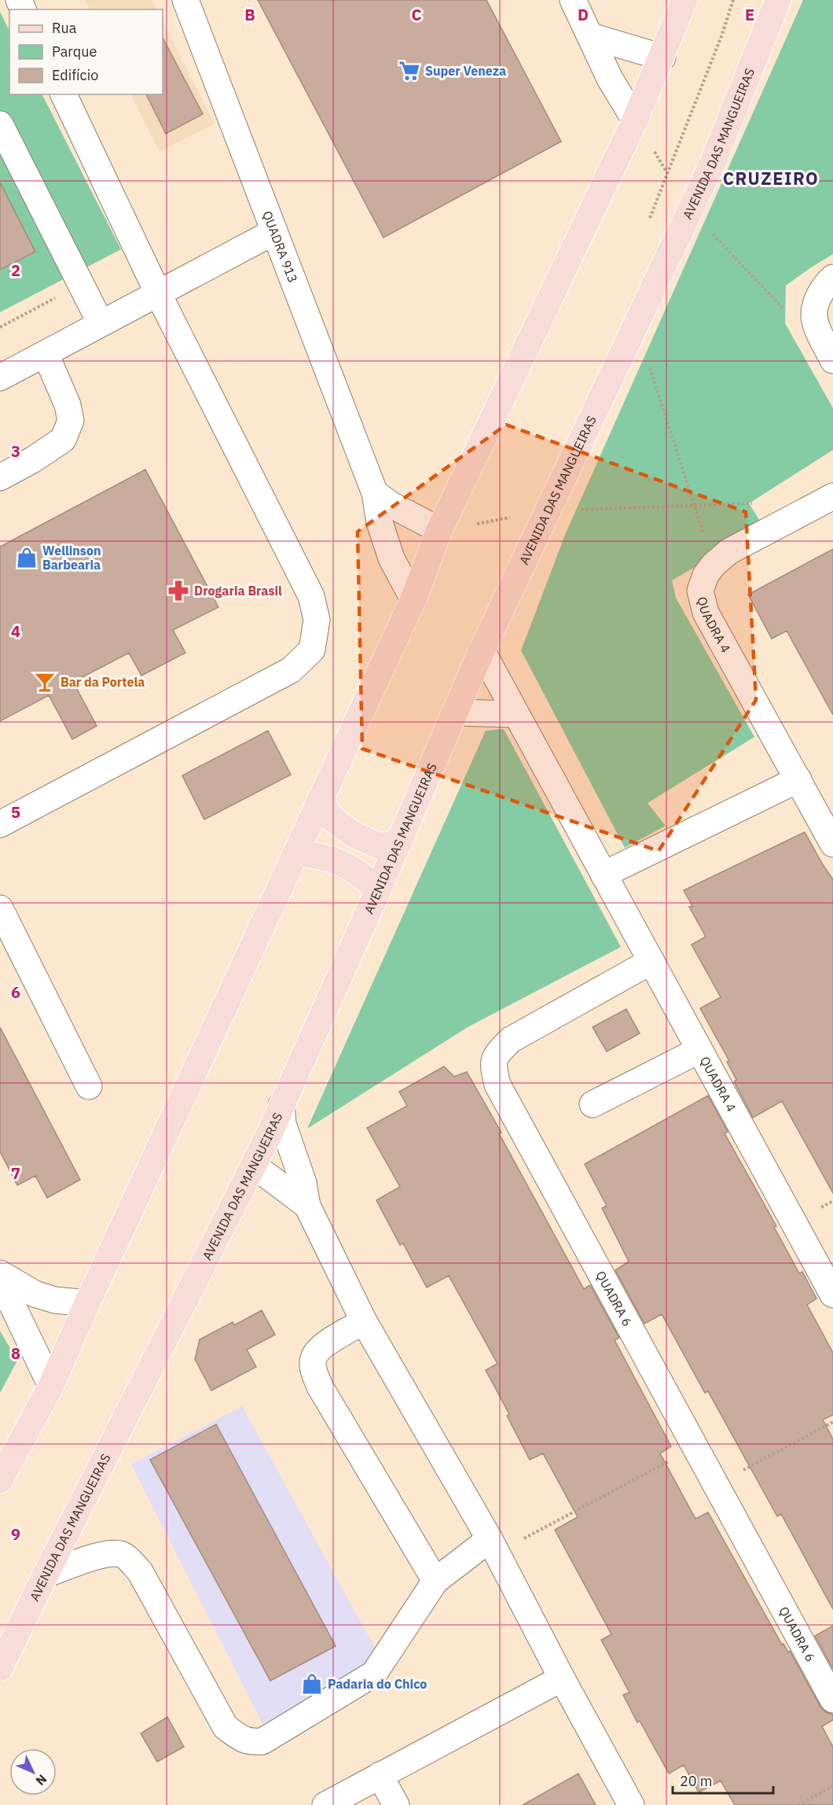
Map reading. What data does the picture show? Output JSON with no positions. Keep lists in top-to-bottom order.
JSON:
{
  "streets": {
    "main road": ["AVENIDA DAS MANGUEIRAS"],
    "street": ["QUADRA 913", "QUADRA 4", "QUADRA 6"]
  },
  "crossings": [
    ["AVENIDA DAS MANGUEIRAS", "QUADRA 4"],
    ["QUADRA 4", "QUADRA 6"]
  ],
  "districts": ["CRUZEIRO"],
  "places": {
    "supermarket": ["Super Veneza"],
    "shop": ["Wellinson Barbearia", "Padaria do Chico"],
    "pharmacy": ["Drogaria Brasil"],
    "bar": ["Bar da Portela"]
  },
  "legend": ["Rua", "Parque", "Edifício"],
  "scale_bar": "20 m",
  "north": "bottom right",
  "grid": {
    "columns": [
      "B",
      "C",
      "D",
      "E"
    ],
    "rows": [
      "2",
      "3",
      "4",
      "5",
      "6",
      "7",
      "8",
      "9"
    ]
  }
}
